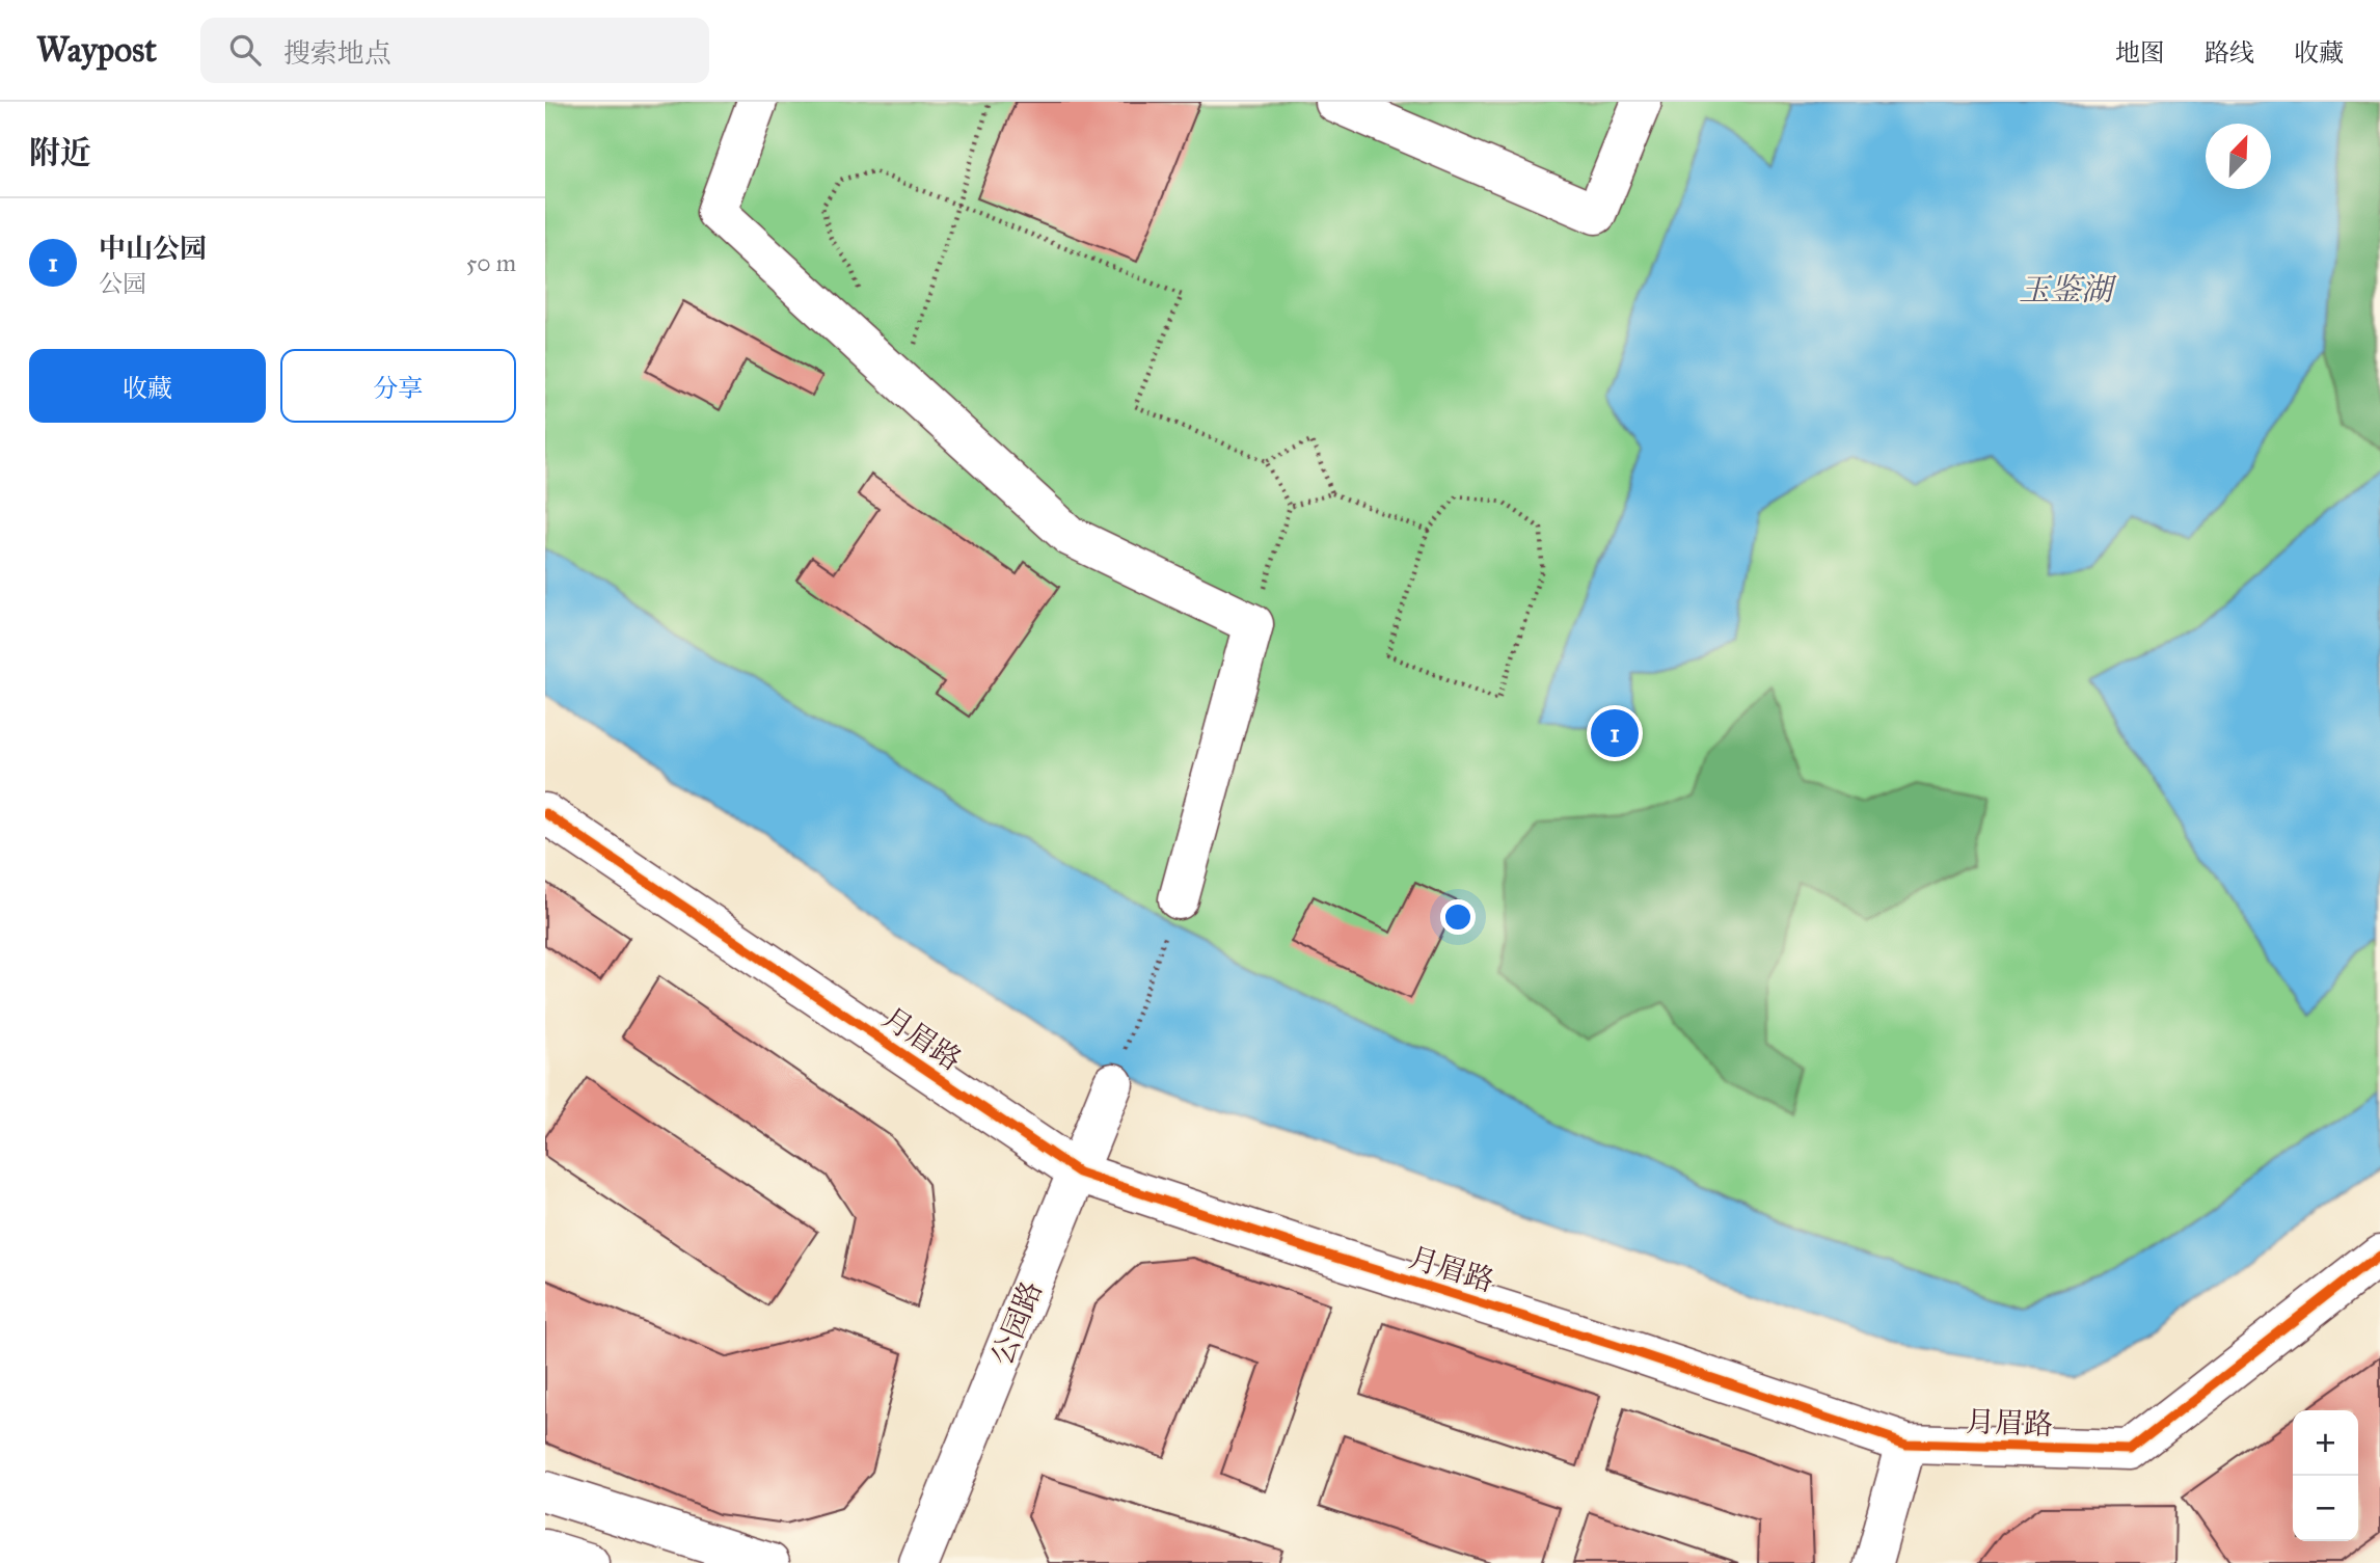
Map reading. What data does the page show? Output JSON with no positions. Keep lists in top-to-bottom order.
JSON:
{
  "streets": {
    "street": ["月眉路", "公园路"]
  },
  "crossings": [
    ["月眉路", "公园路"]
  ],
  "water": ["玉鉴湖"],
  "north": "top right",
  "page": {
    "header": "Waypost",
    "search": "搜索地点",
    "nav": ["地图", "路线", "收藏"],
    "heading": "附近",
    "list": [
      {
        "mark": "1",
        "name": "中山公园",
        "note": "公园",
        "value": "50 m"
      }
    ],
    "buttons": ["收藏", "分享"],
    "pins": "1",
    "map_buttons": ["+", "−"]
  }
}
